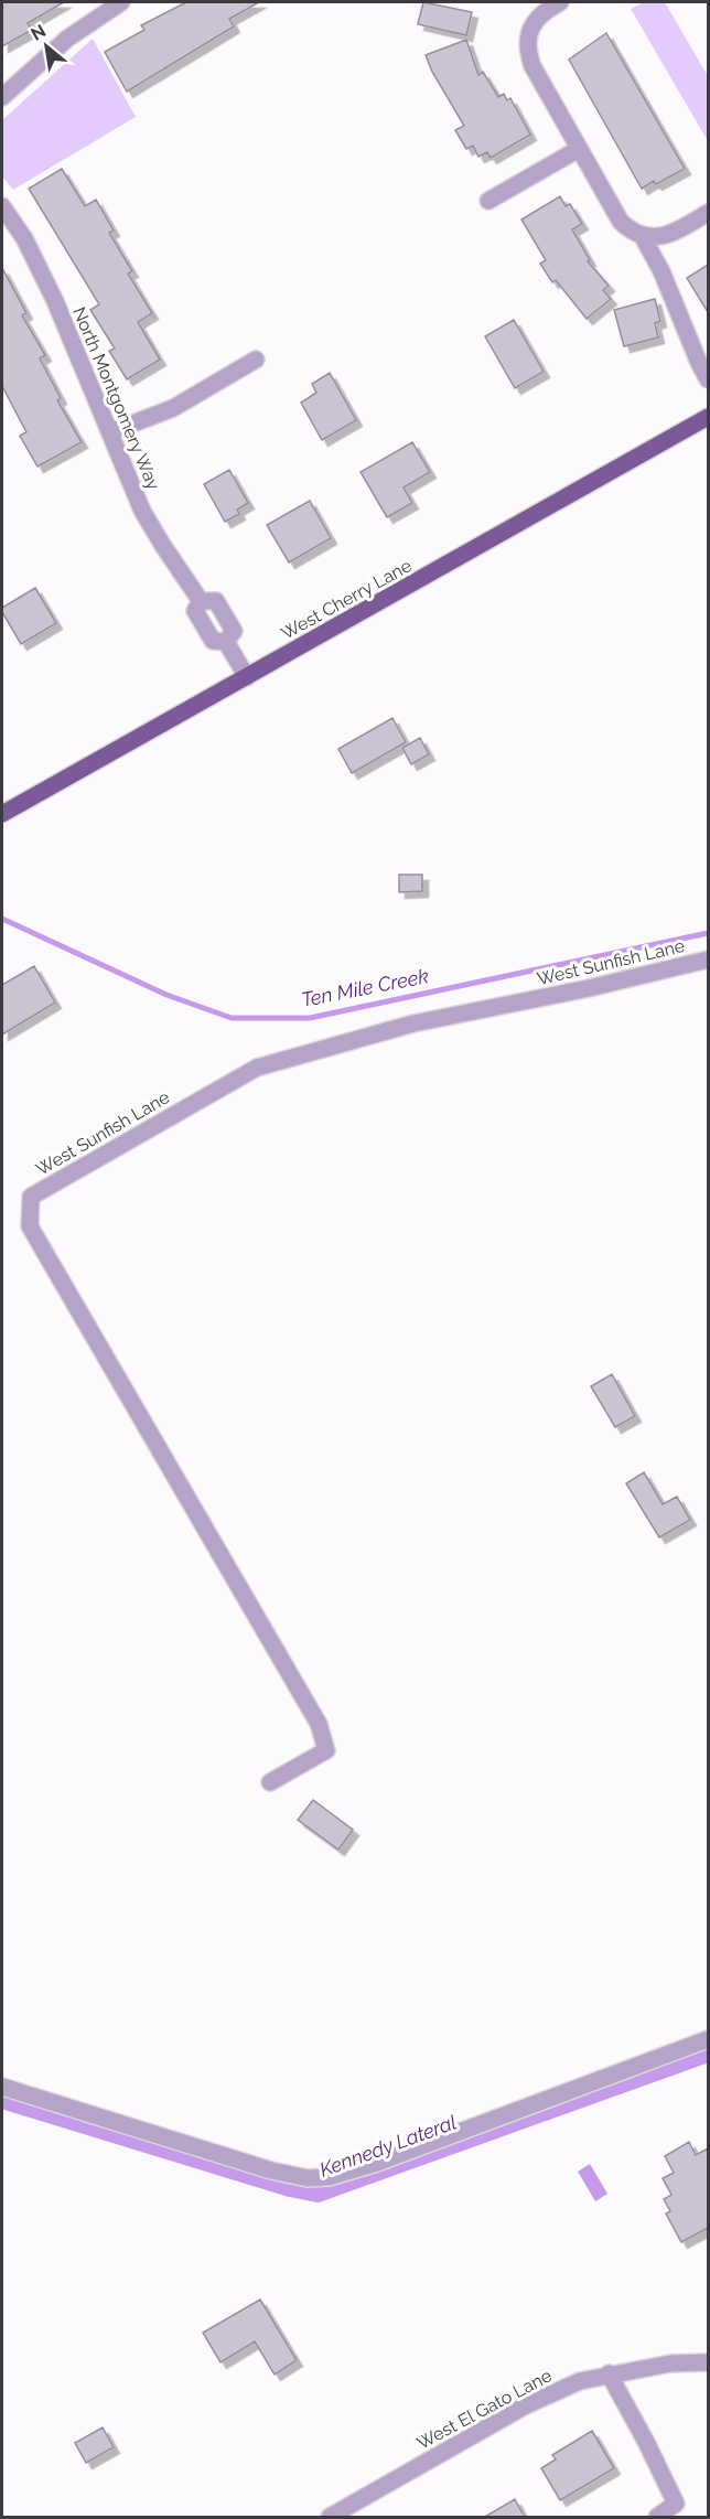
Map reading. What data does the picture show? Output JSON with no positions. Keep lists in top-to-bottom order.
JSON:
{
  "streets": {
    "main road": ["West Cherry Lane"],
    "street": ["North Montgomery Way", "West Sunfish Lane", "West El Gato Lane"]
  },
  "crossings": [
    ["North Montgomery Way", "West Cherry Lane"]
  ],
  "water": ["Ten Mile Creek", "Kennedy Lateral"],
  "north": "top left"
}
